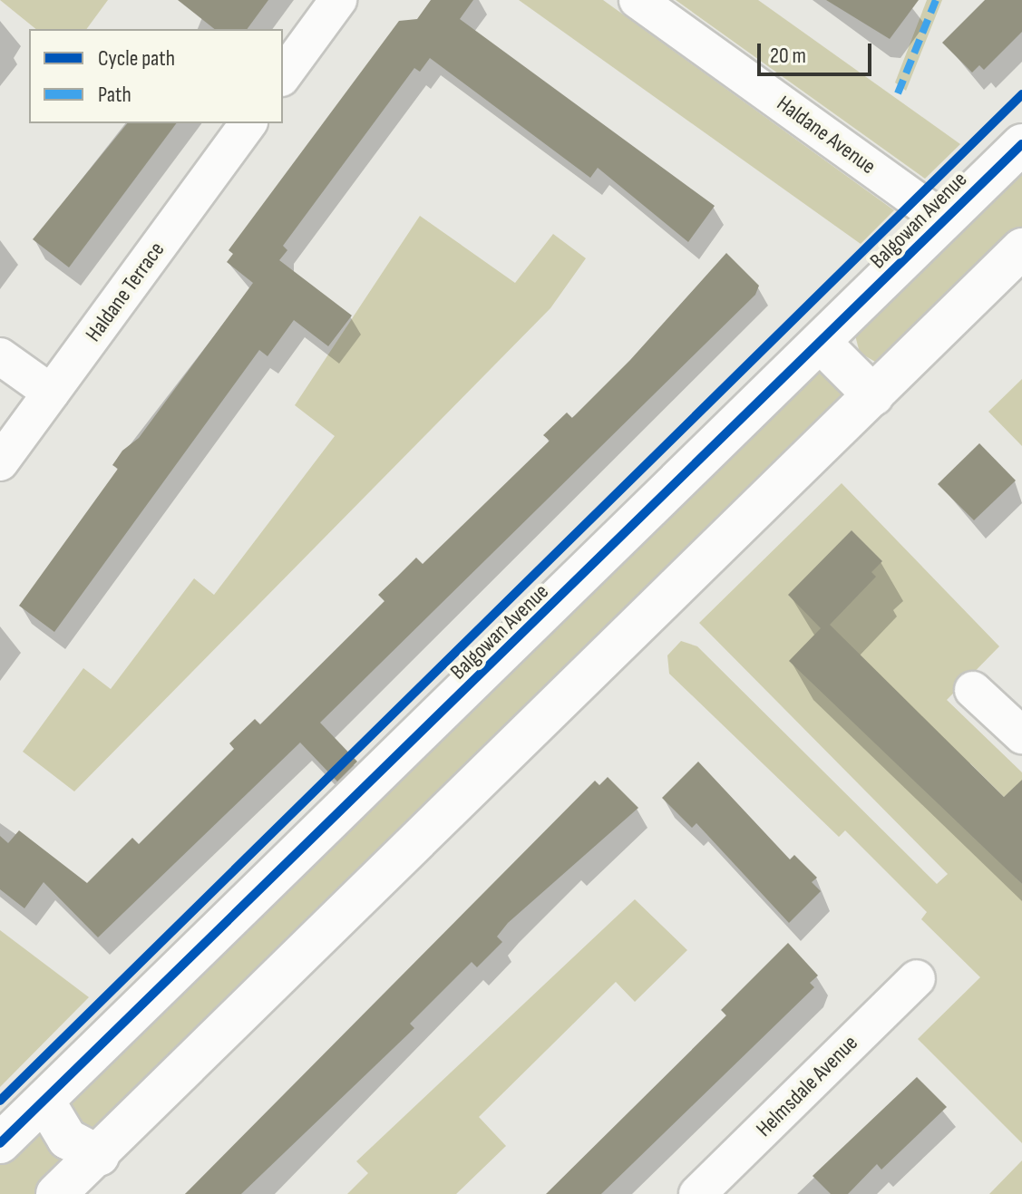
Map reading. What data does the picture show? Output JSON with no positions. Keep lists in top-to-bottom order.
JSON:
{
  "streets": {
    "street": [
      "Haldane Avenue",
      "Balgowan Avenue",
      "Haldane Terrace",
      "Helmsdale Avenue"
    ]
  },
  "crossings": [
    ["Haldane Avenue", "Balgowan Avenue"]
  ],
  "legend": ["Cycle path", "Path"],
  "scale_bar": "20 m"
}
